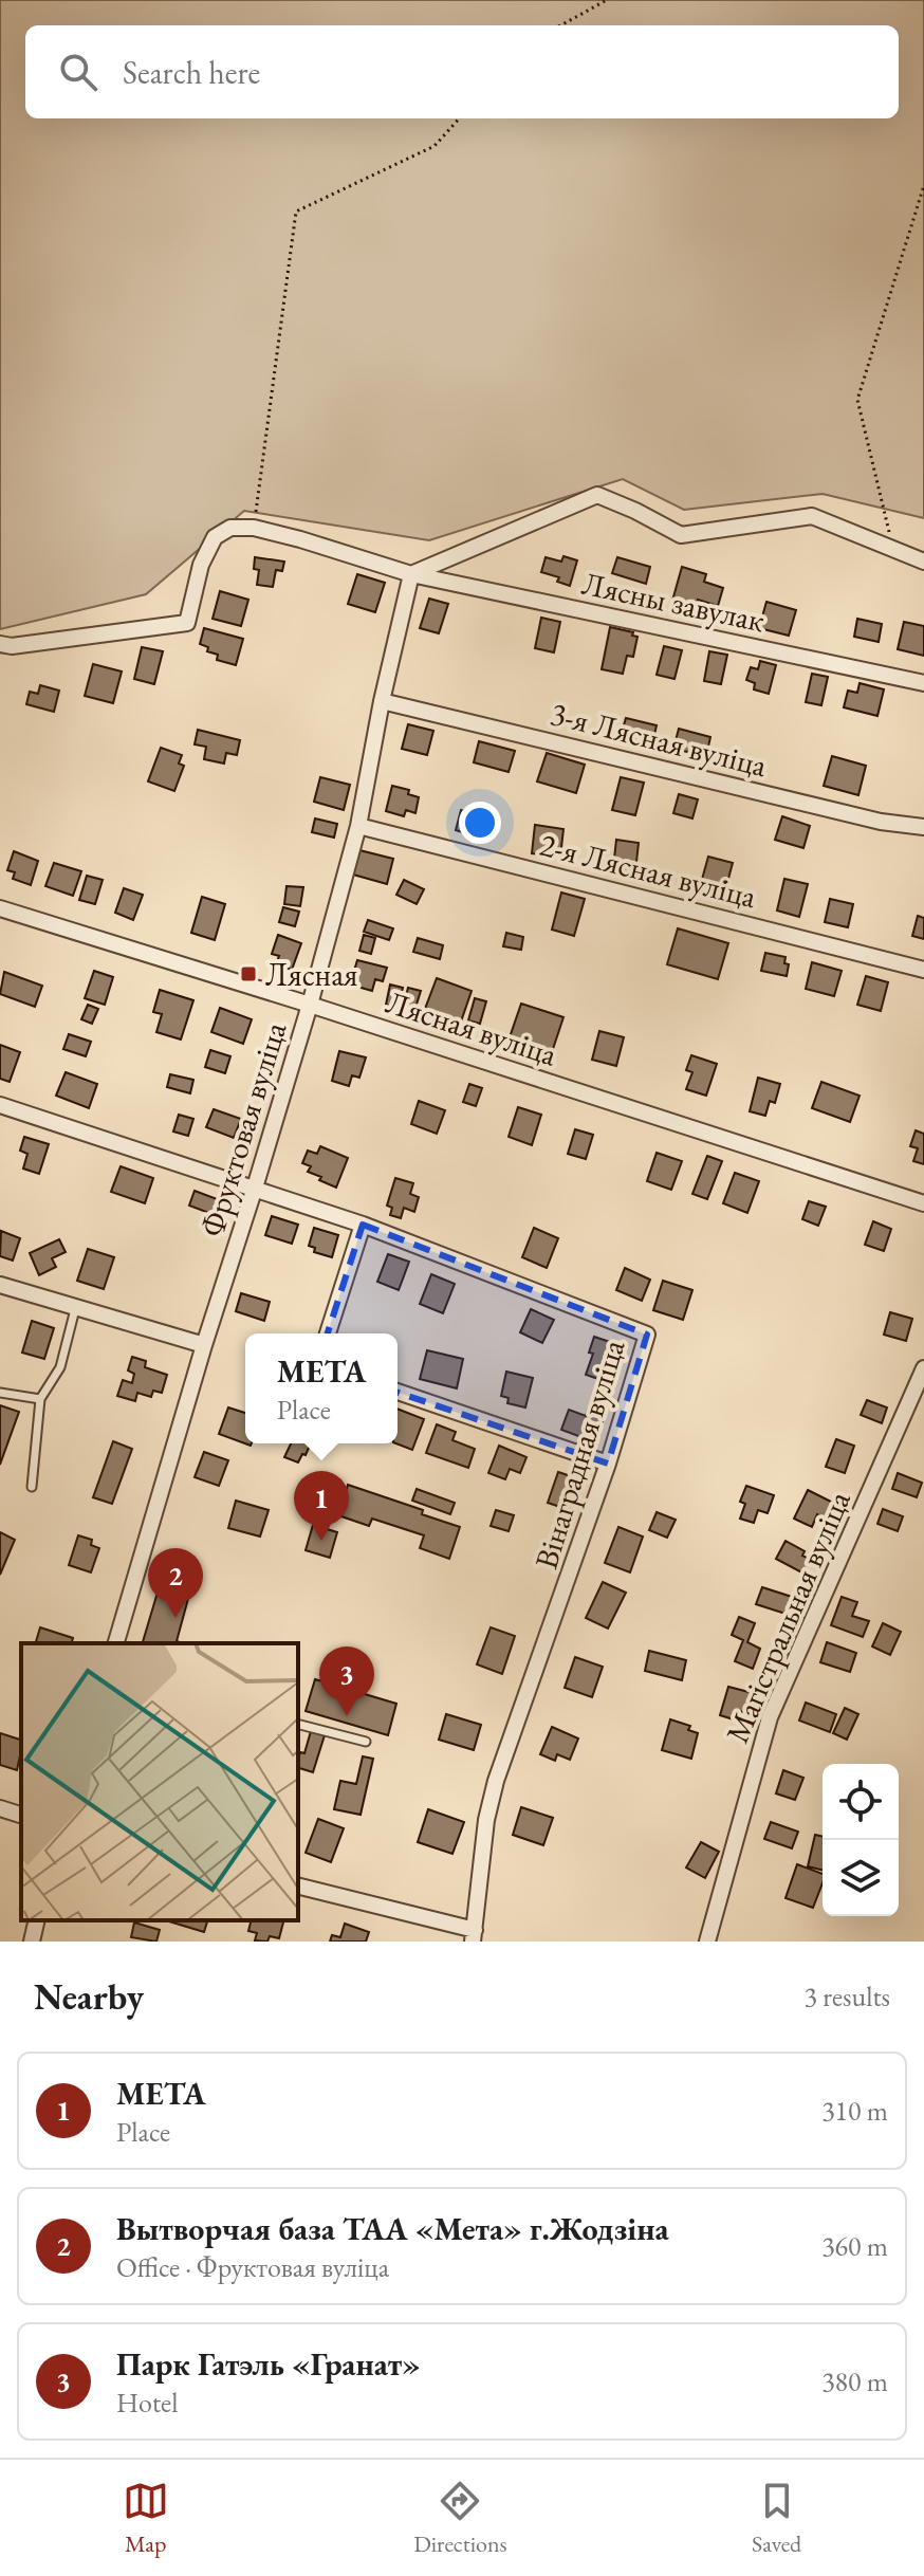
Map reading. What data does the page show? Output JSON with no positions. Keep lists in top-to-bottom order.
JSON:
{
  "streets": {
    "street": [
      "Лясны завулак",
      "3-я Лясная вуліца",
      "2-я Лясная вуліца",
      "Лясная вуліца",
      "Фруктовая вуліца",
      "Вінаградная вуліца",
      "Магістральная вуліца"
    ]
  },
  "crossings": [
    ["Лясны завулак", "Фруктовая вуліца"],
    ["3-я Лясная вуліца", "Фруктовая вуліца"],
    ["2-я Лясная вуліца", "Фруктовая вуліца"],
    ["Лясная вуліца", "Фруктовая вуліца"],
    ["Фруктовая вуліца", "Вінаградная вуліца"]
  ],
  "places": {
    "transit": ["Лясная"]
  },
  "page": {
    "search": "Search here",
    "popup": ["МЕТА", "Place"],
    "pins": ["1", "2", "3"],
    "heading": ["Nearby", "3 results"],
    "list": [
      {
        "mark": "1",
        "name": "МЕТА",
        "note": "Place",
        "value": "310 m"
      },
      {
        "mark": "2",
        "name": "Вытворчая база ТАА «Мета» г.Жодзіна",
        "note": "Office · Фруктовая вуліца",
        "value": "360 m"
      },
      {
        "mark": "3",
        "name": "Парк Гатэль «Гранат»",
        "note": "Hotel",
        "value": "380 m"
      }
    ],
    "nav": ["Map", "Directions", "Saved"]
  }
}
